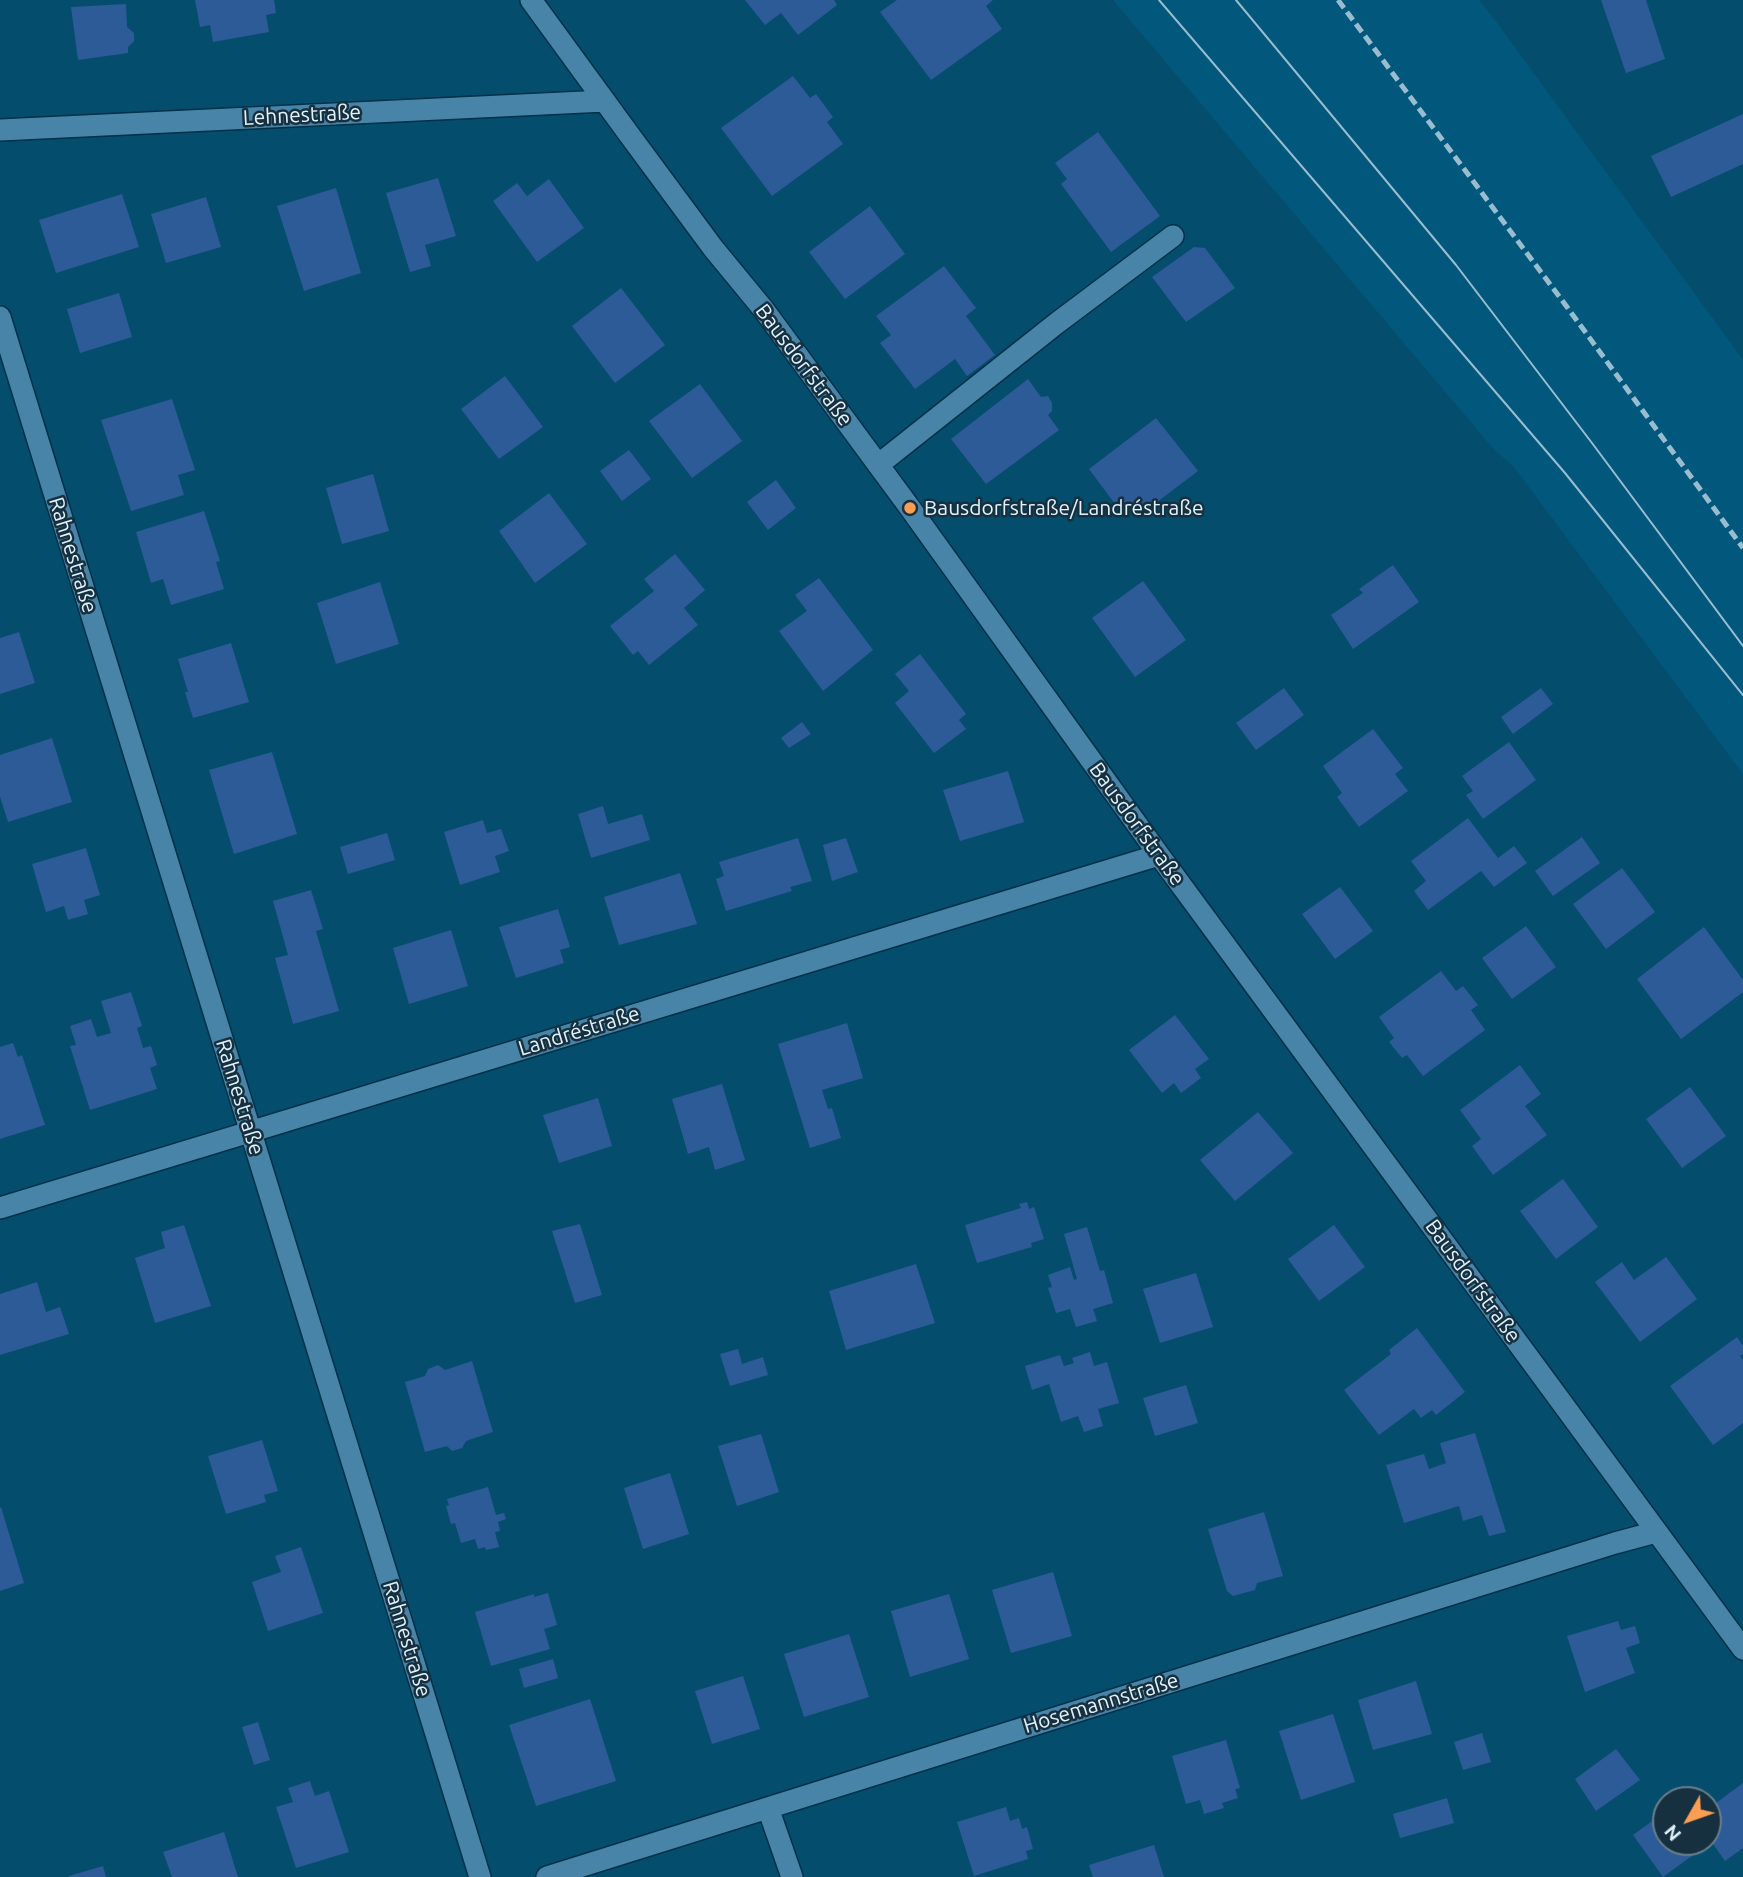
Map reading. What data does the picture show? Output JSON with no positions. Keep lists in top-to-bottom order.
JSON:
{
  "streets": {
    "street": [
      "Lehnestraße",
      "Bausdorfstraße",
      "Rahnestraße",
      "Landréstraße",
      "Hosemannstraße"
    ]
  },
  "crossings": [
    ["Lehnestraße", "Bausdorfstraße"],
    ["Bausdorfstraße", "Landréstraße"],
    ["Bausdorfstraße", "Hosemannstraße"],
    ["Rahnestraße", "Landréstraße"]
  ],
  "places": ["Bausdorfstraße/Landréstraße"],
  "north": "bottom left"
}
